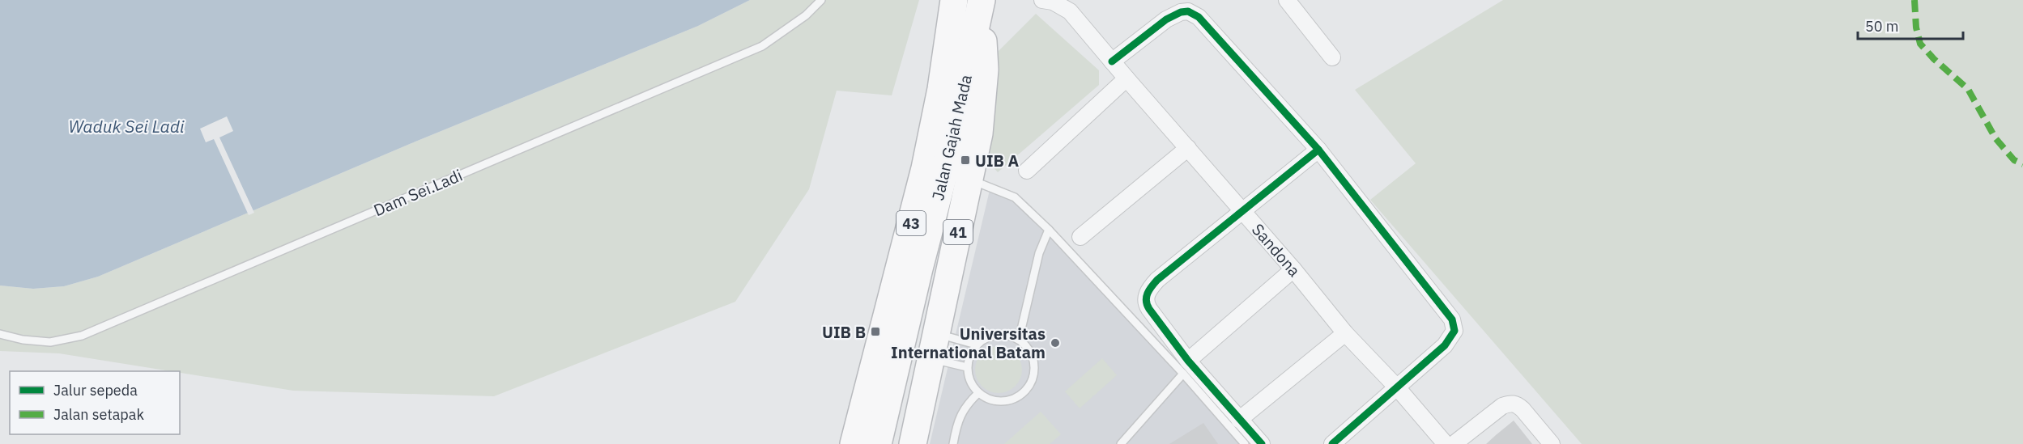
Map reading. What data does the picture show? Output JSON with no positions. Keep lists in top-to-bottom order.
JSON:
{
  "streets": {
    "highway": ["Jalan Gajah Mada", "43", "41"],
    "street": ["Sandona"],
    "lane": ["Dam Sei.Ladi"]
  },
  "crossings": [
    ["Jalan Gajah Mada", "41"]
  ],
  "water": ["Waduk Sei Ladi"],
  "places": {
    "transit": ["UIB A", "UIB B"],
    "other": ["Universitas International Batam"]
  },
  "legend": ["Jalur sepeda", "Jalan setapak"],
  "scale_bar": "50 m"
}
